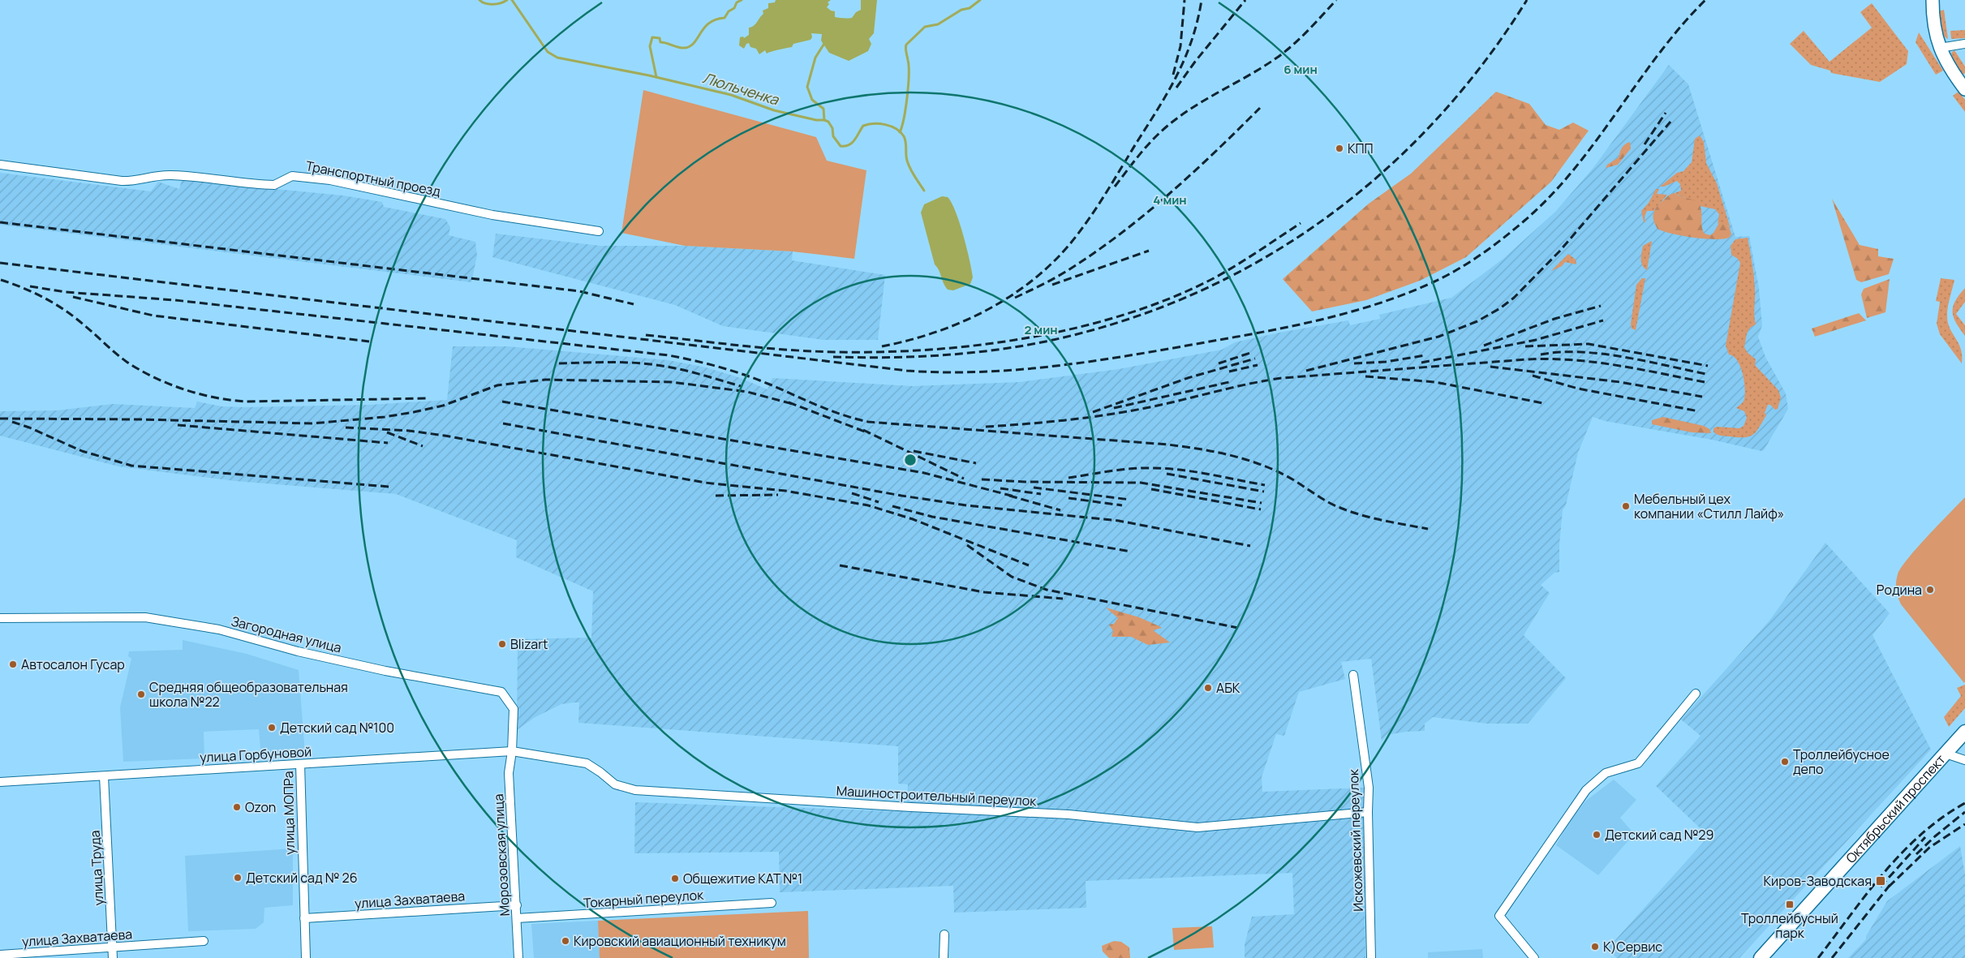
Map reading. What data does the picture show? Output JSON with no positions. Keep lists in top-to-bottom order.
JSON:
{
  "streets": {
    "main road": ["Октябрьский проспект"],
    "street": [
      "Транспортный проезд",
      "Загородная улица",
      "улица Горбуновой",
      "Машиностроительный переулок",
      "улица МОПРа",
      "Искожевский переулок",
      "Морозовская улица",
      "улица Труда",
      "Токарный переулок",
      "улица Захватаева"
    ]
  },
  "crossings": [
    ["Загородная улица", "улица Горбуновой"],
    ["Загородная улица", "Машиностроительный переулок"],
    ["Загородная улица", "Морозовская улица"],
    ["улица Горбуновой", "Машиностроительный переулок"],
    ["улица Горбуновой", "улица МОПРа"],
    ["улица Горбуновой", "Морозовская улица"],
    ["улица Горбуновой", "улица Труда"],
    ["Машиностроительный переулок", "Искожевский переулок"],
    ["Машиностроительный переулок", "Морозовская улица"],
    ["улица МОПРа", "улица Захватаева"],
    ["Морозовская улица", "Токарный переулок"],
    ["Морозовская улица", "улица Захватаева"],
    ["улица Труда", "улица Захватаева"]
  ],
  "water": ["Люльченка"],
  "places": {
    "other": [
      "КПП",
      "Мебельный цех компании «Стилл Лайф»",
      "Родина",
      "Blizart",
      "Автосалон Гусар",
      "АБК",
      "Средняя общеобразовательная школа №22",
      "Детский сад №100",
      "Троллейбусное депо",
      "Ozon",
      "Детский сад №29",
      "Детский сад № 26",
      "Общежитие КАТ №1",
      "Кировский авиационный техникум",
      "К)Сервис"
    ],
    "transit": ["Киров-Заводская", "Троллейбусный парк"]
  },
  "rings": ["6 мин", "4 мин", "2 мин"]
}
